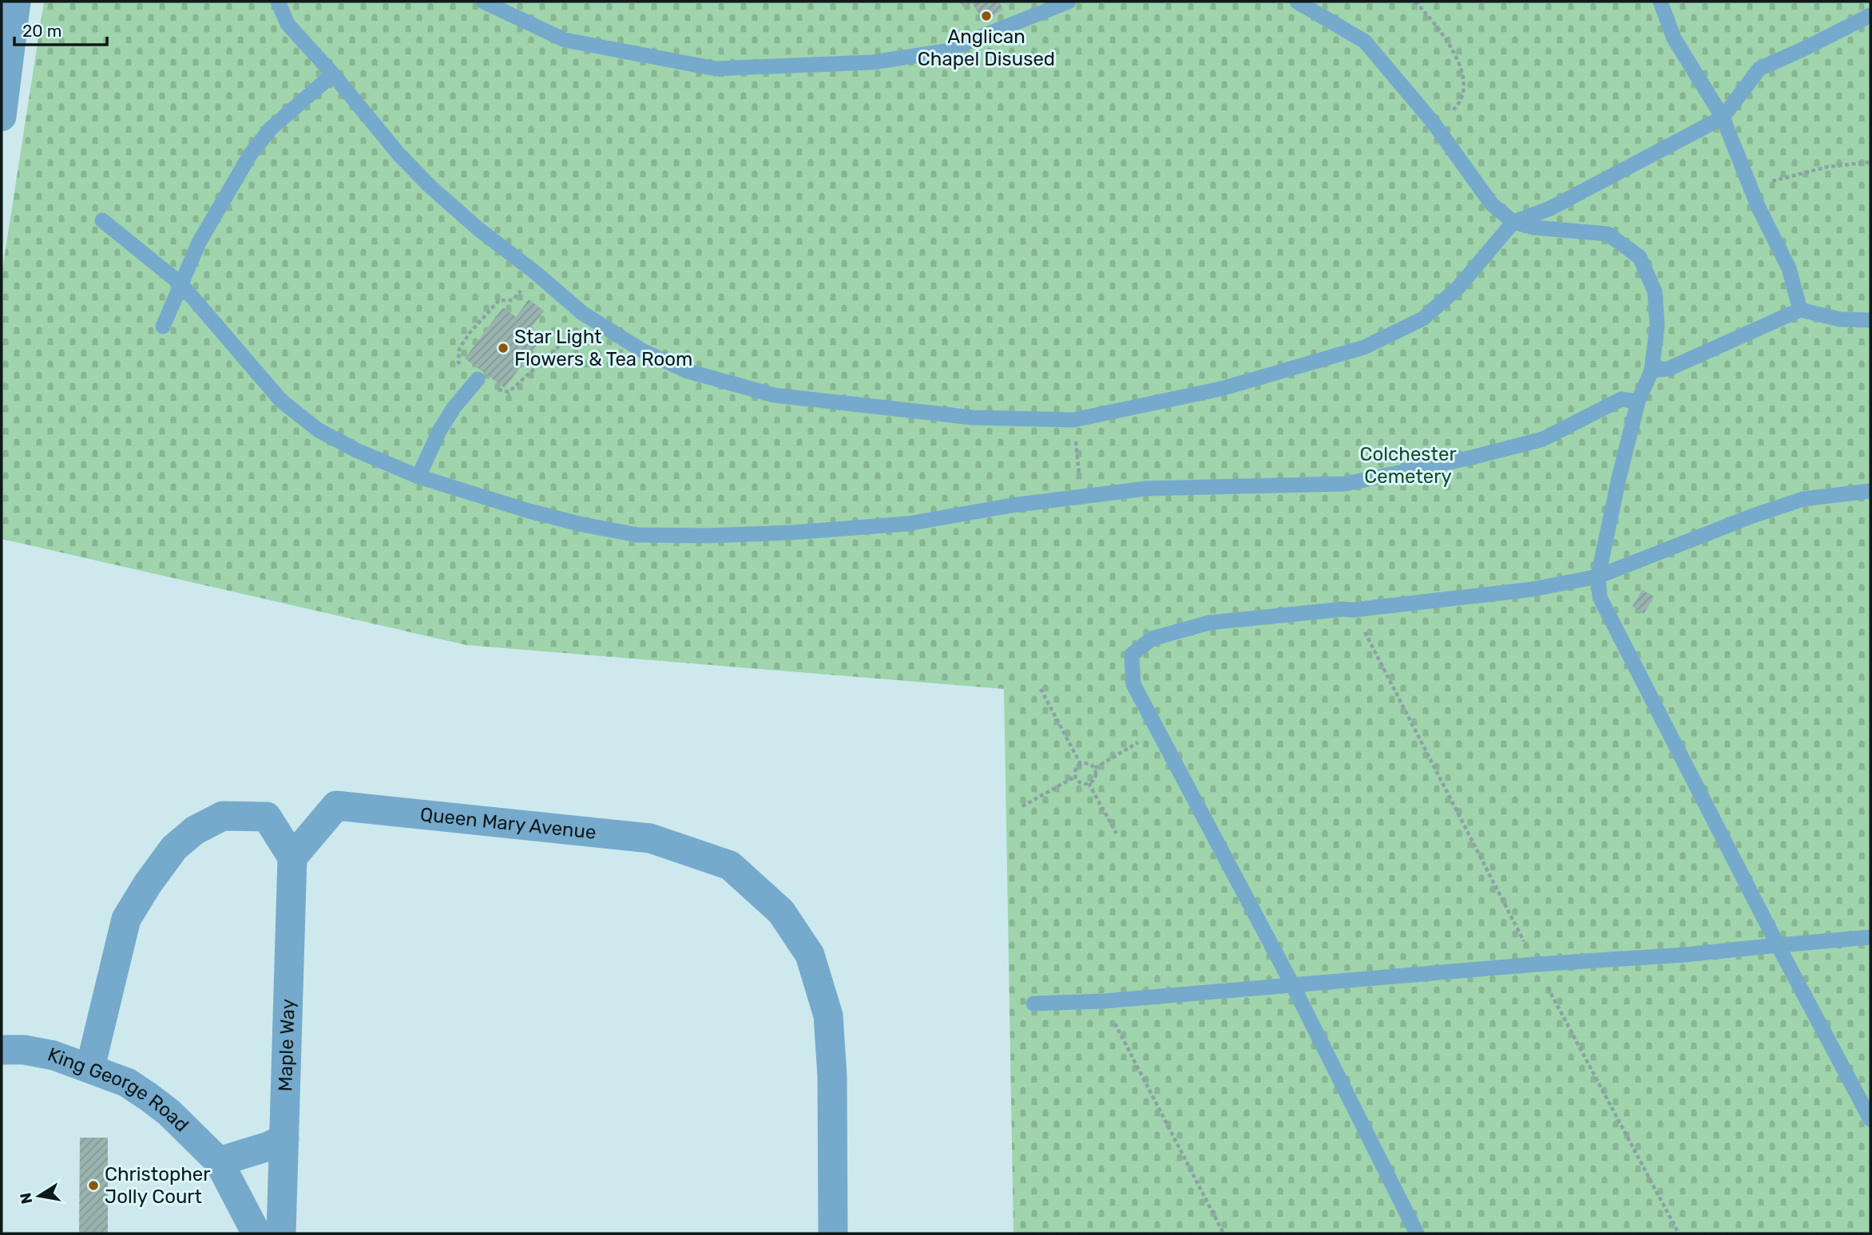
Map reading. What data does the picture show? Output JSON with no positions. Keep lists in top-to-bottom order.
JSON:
{
  "streets": {
    "street": ["Queen Mary Avenue", "Maple Way", "King George Road"]
  },
  "crossings": [
    ["Queen Mary Avenue", "Maple Way"]
  ],
  "parks": ["Colchester Cemetery"],
  "places": ["Anglican Chapel Disused", "Star Light Flowers & Tea Room", "Christopher Jolly Court"],
  "scale_bar": "20 m",
  "north": "left"
}
